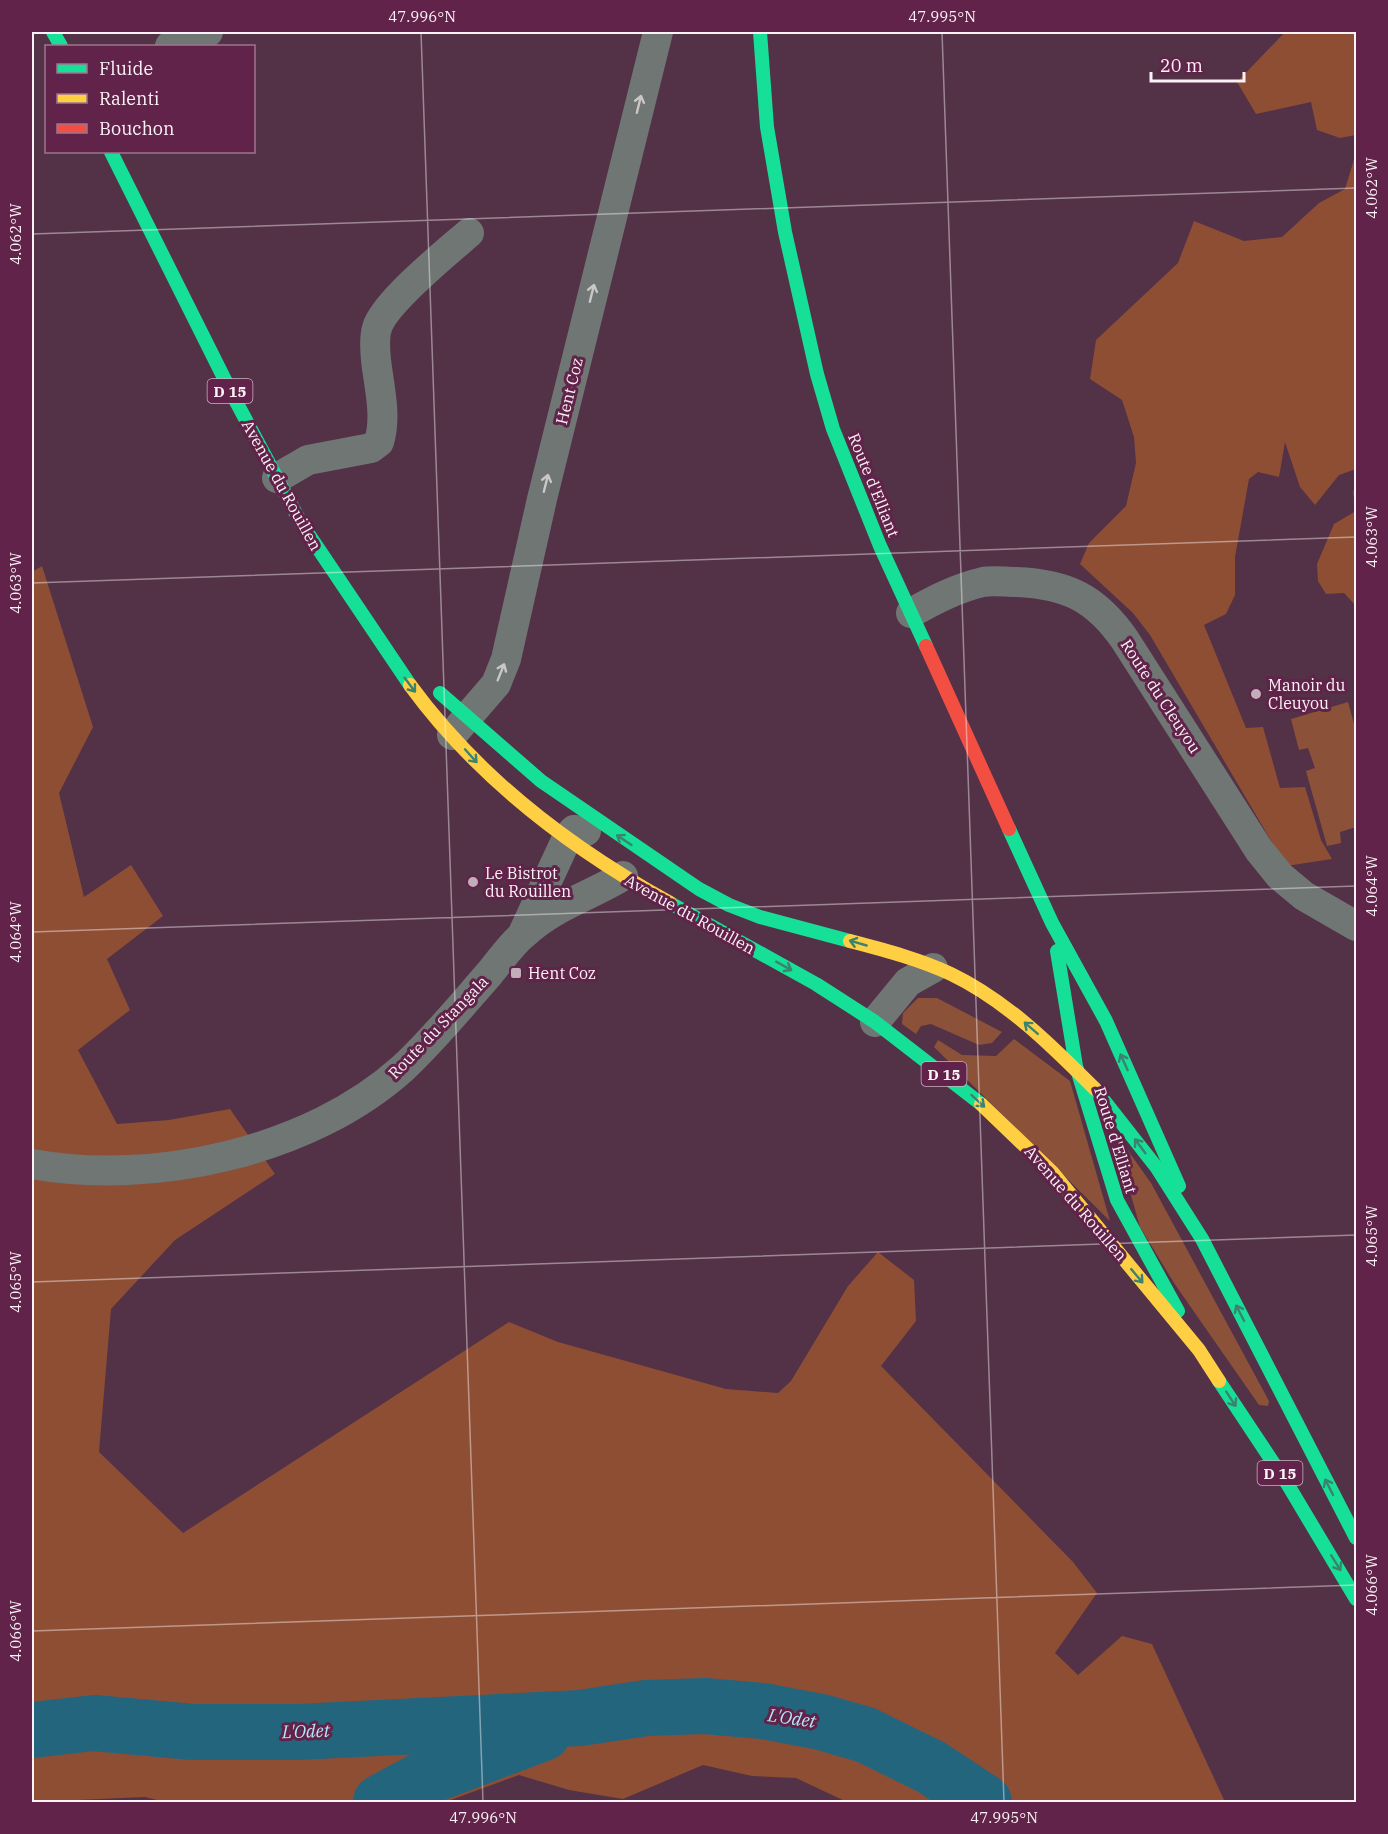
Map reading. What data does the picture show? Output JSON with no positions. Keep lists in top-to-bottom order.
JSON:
{
  "streets": {
    "main road": ["D 15", "Avenue du Rouillen", "Route d'Elliant"],
    "street": ["Hent Coz", "Route du Cleuyou", "Route du Stangala"]
  },
  "crossings": [
    ["Hent Coz", "Avenue du Rouillen"],
    ["Avenue du Rouillen", "Route d'Elliant"],
    ["Avenue du Rouillen", "Route du Stangala"],
    ["Route d'Elliant", "Route du Cleuyou"]
  ],
  "one_way": ["Hent Coz"],
  "water": ["L'Odet"],
  "places": {
    "other": ["Manoir du Cleuyou", "Le Bistrot du Rouillen"],
    "transit": ["Hent Coz"]
  },
  "legend": ["Fluide", "Ralenti", "Bouchon"],
  "scale_bar": "20 m",
  "coordinates": [
    "47.996°N",
    "47.995°N",
    "4.062°W",
    "4.063°W",
    "4.064°W",
    "4.065°W",
    "4.066°W"
  ]
}
